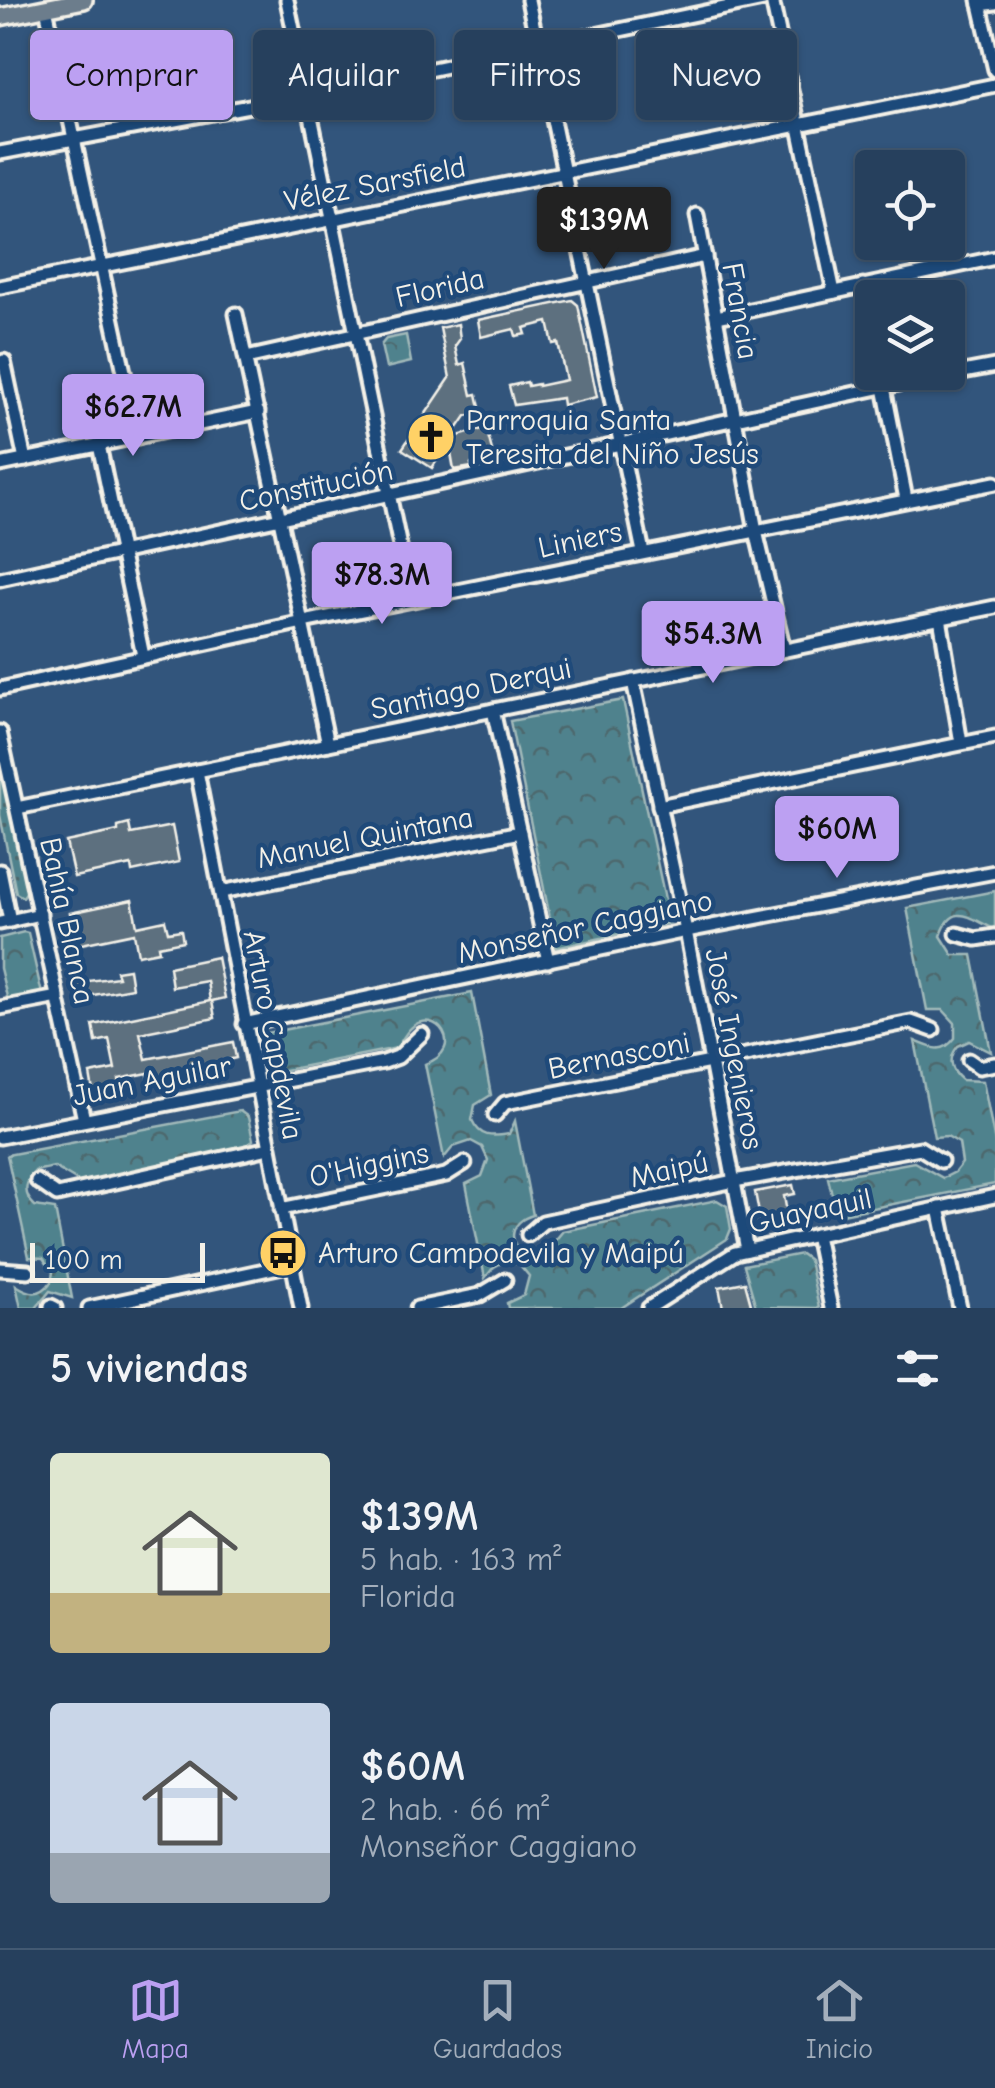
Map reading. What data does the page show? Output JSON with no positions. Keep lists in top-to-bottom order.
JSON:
{
  "streets": {
    "street": [
      "Vélez Sarsfield",
      "Florida",
      "Francia",
      "Constitución",
      "Liniers",
      "Santiago Derqui",
      "Manuel Quintana",
      "Bahía Blanca",
      "Monseñor Caggiano",
      "Arturo Capdevila",
      "José Ingenieros",
      "Bernasconi",
      "Juan Aguilar",
      "O'Higgins",
      "Maipú",
      "Guayaquil"
    ]
  },
  "crossings": [
    ["Florida", "Francia"],
    ["Francia", "Constitución"],
    ["Francia", "Liniers"],
    ["Francia", "Santiago Derqui"],
    ["Santiago Derqui", "Bahía Blanca"],
    ["Santiago Derqui", "Arturo Capdevila"],
    ["Santiago Derqui", "José Ingenieros"],
    ["Manuel Quintana", "Arturo Capdevila"],
    ["Bahía Blanca", "Juan Aguilar"],
    ["Monseñor Caggiano", "Arturo Capdevila"],
    ["Monseñor Caggiano", "José Ingenieros"],
    ["Arturo Capdevila", "Juan Aguilar"],
    ["Arturo Capdevila", "O'Higgins"],
    ["José Ingenieros", "Bernasconi"],
    ["José Ingenieros", "Maipú"],
    ["José Ingenieros", "Guayaquil"]
  ],
  "places": {
    "church": ["Parroquia Santa Teresita del Niño Jesús"],
    "bus stop": ["Arturo Campodevila y Maipú"]
  },
  "scale_bar": "100 m",
  "page": {
    "chip": [
      "Comprar",
      "Alquilar",
      "Filtros",
      "Nuevo"
    ],
    "price": [
      "$139M",
      "$62.7M",
      "$78.3M",
      "$54.3M",
      "$60M"
    ],
    "scale": "100 m",
    "heading": "5 viviendas",
    "list": [
      {
        "name": "$139M",
        "note": "5 hab. · 163 m² · Florida"
      },
      {
        "name": "$60M",
        "note": "2 hab. · 66 m² · Monseñor Caggiano"
      }
    ],
    "tabs": ["Mapa", "Guardados", "Inicio"]
  }
}
